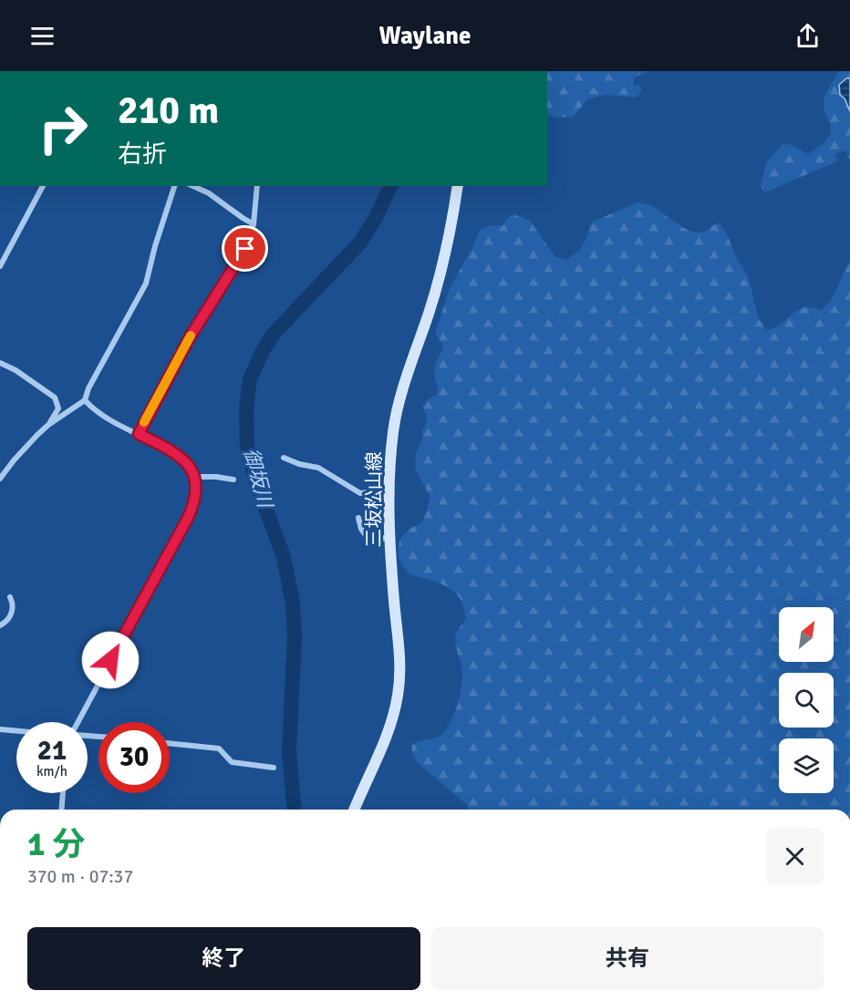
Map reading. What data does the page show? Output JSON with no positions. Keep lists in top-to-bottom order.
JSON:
{
  "streets": {
    "main road": ["三坂松山線"]
  },
  "water": ["御坂川"],
  "north": "top right",
  "page": {
    "header": "Waylane",
    "turn": ["210 m", "右折"],
    "speed": "21 km/h",
    "limit": "30",
    "heading": ["1 分", "370 m · 07:37"],
    "buttons": ["終了", "共有"]
  }
}
